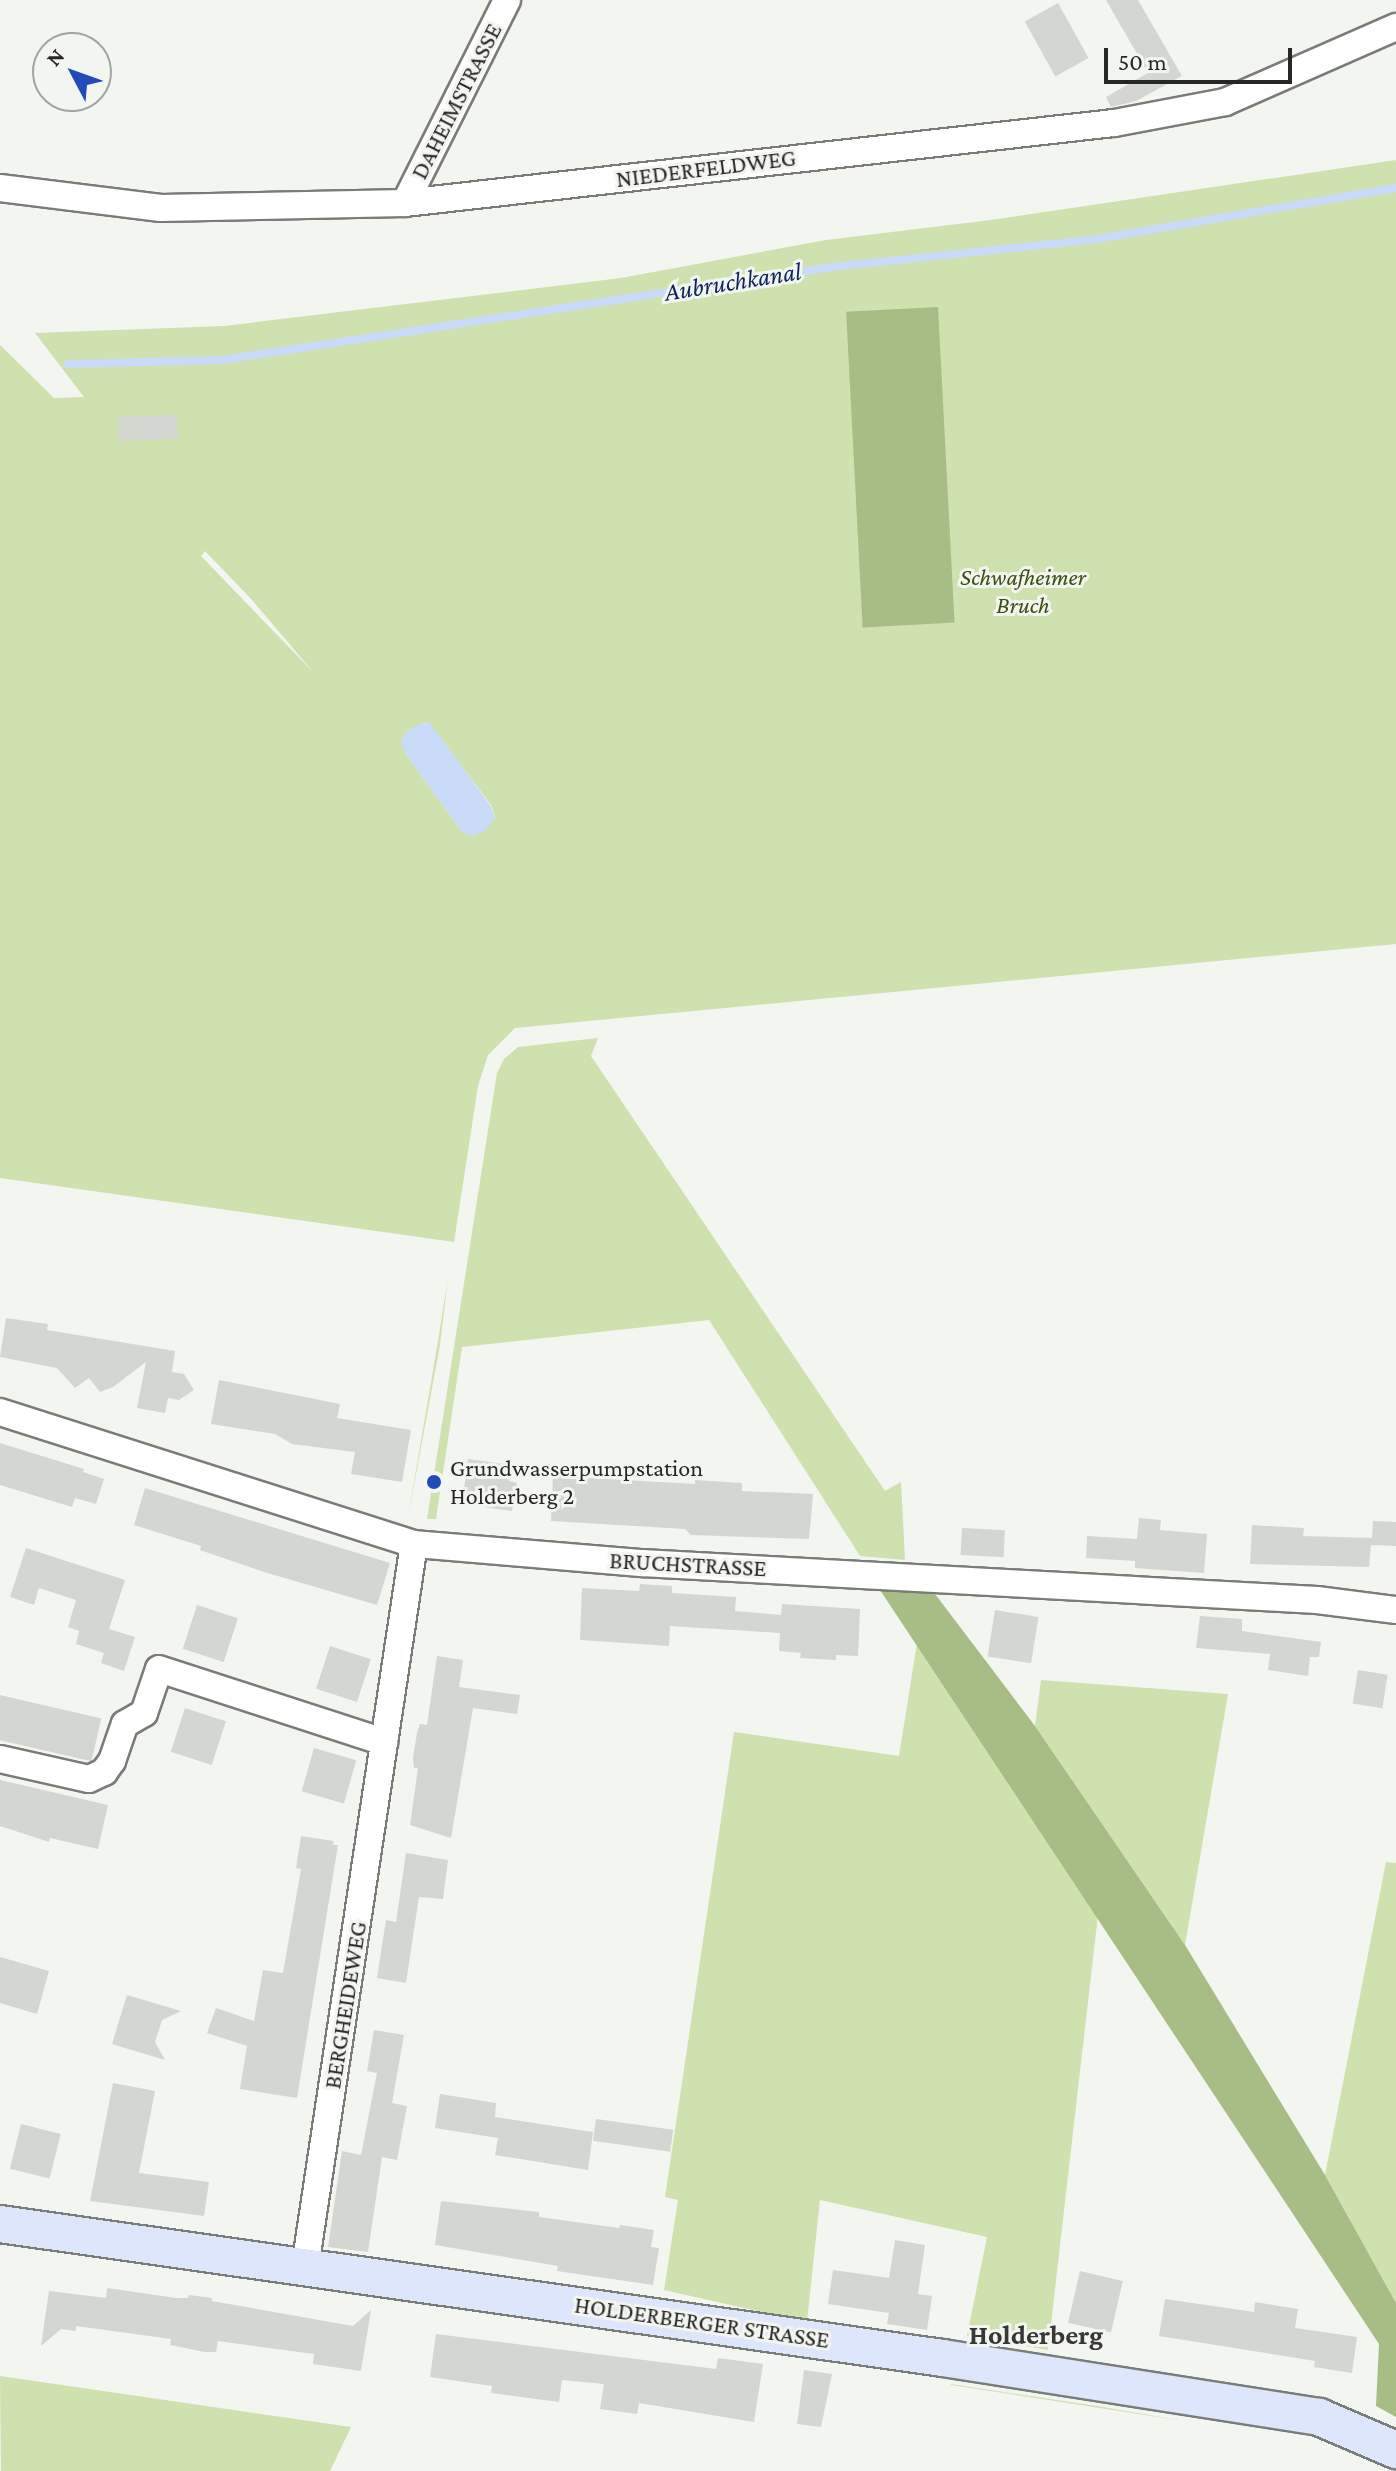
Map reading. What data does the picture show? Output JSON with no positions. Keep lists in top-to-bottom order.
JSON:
{
  "streets": {
    "main road": ["HOLDERBERGER STRASSE"],
    "street": [
      "DAHEIMSTRASSE",
      "NIEDERFELDWEG",
      "BRUCHSTRASSE",
      "BERGHEIDEWEG"
    ]
  },
  "crossings": [
    ["DAHEIMSTRASSE", "NIEDERFELDWEG"],
    ["BRUCHSTRASSE", "BERGHEIDEWEG"],
    ["BERGHEIDEWEG", "HOLDERBERGER STRASSE"]
  ],
  "districts": ["Holderberg"],
  "water": ["Aubruchkanal"],
  "parks": ["Schwafheimer Bruch"],
  "places": ["Grundwasserpumpstation Holderberg 2"],
  "scale_bar": "50 m",
  "north": "top left"
}
